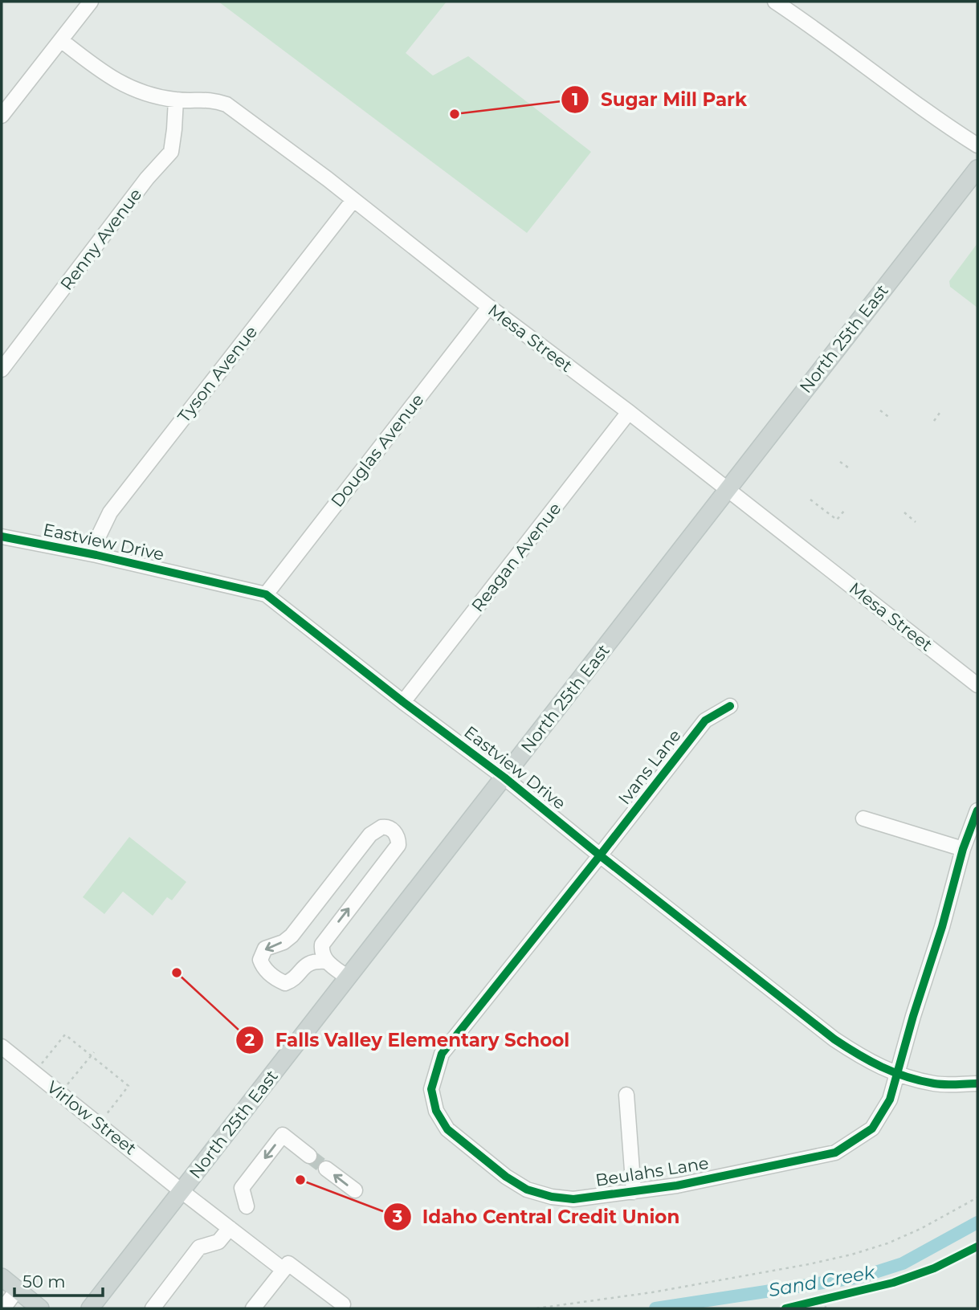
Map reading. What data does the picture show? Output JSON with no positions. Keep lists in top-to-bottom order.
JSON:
{
  "streets": {
    "main road": ["North 25th East"],
    "street": [
      "Renny Avenue",
      "Mesa Street",
      "Tyson Avenue",
      "Douglas Avenue",
      "Eastview Drive",
      "Reagan Avenue",
      "Ivans Lane",
      "Virlow Street",
      "Beulahs Lane"
    ]
  },
  "crossings": [
    ["Renny Avenue", "Mesa Street"],
    ["Mesa Street", "North 25th East"],
    ["Mesa Street", "Tyson Avenue"],
    ["Mesa Street", "Douglas Avenue"],
    ["Mesa Street", "Reagan Avenue"],
    ["North 25th East", "Eastview Drive"],
    ["North 25th East", "Virlow Street"],
    ["Tyson Avenue", "Eastview Drive"],
    ["Douglas Avenue", "Eastview Drive"],
    ["Eastview Drive", "Reagan Avenue"],
    ["Eastview Drive", "Ivans Lane"],
    ["Eastview Drive", "Beulahs Lane"],
    ["Ivans Lane", "Beulahs Lane"]
  ],
  "water": ["Sand Creek"],
  "places": ["Sugar Mill Park", "Falls Valley Elementary School", "Idaho Central Credit Union"],
  "scale_bar": "50 m"
}
